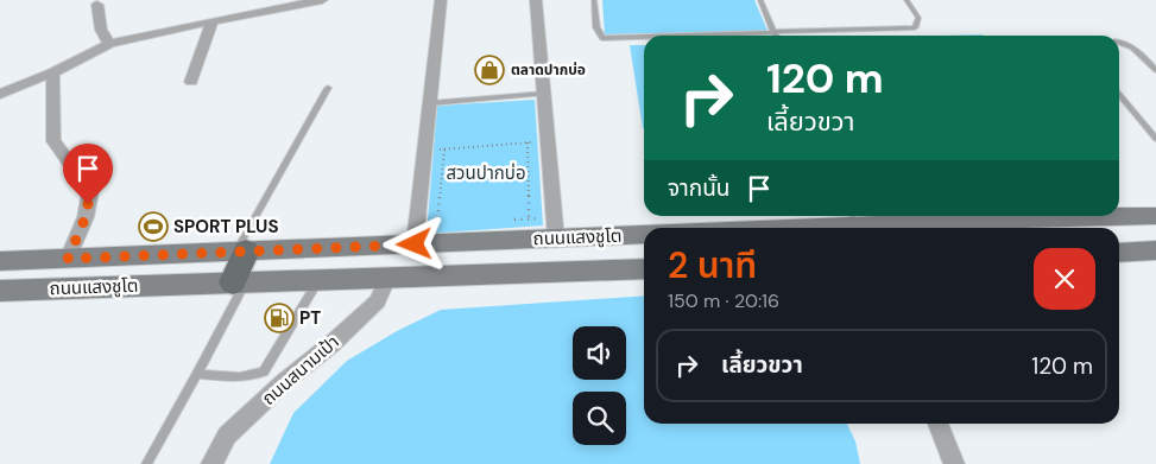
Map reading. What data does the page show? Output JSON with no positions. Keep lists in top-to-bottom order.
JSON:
{
  "streets": {
    "main road": ["ถนนแสงชูโต"],
    "street": ["ถนนสนามเป้า"]
  },
  "crossings": [
    ["ถนนแสงชูโต", "ถนนสนามเป้า"]
  ],
  "parks": ["สวนปากบ่อ"],
  "places": {
    "shop": ["ตลาดปากบ่อ"],
    "sports": ["SPORT PLUS"],
    "fuel station": ["PT"]
  },
  "page": {
    "turn": ["120 m", "เลี้ยวขวา"],
    "then": "จากนั้น",
    "heading": ["2 นาที", "150 m · 20:16"],
    "list": [
      {
        "name": "เลี้ยวขวา",
        "value": "120 m"
      }
    ]
  }
}
